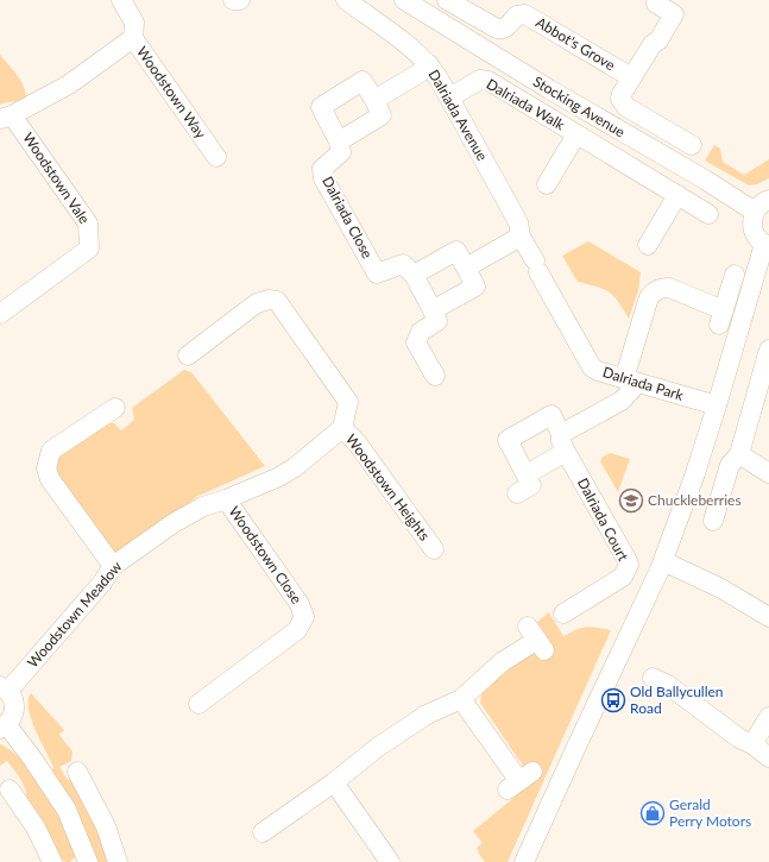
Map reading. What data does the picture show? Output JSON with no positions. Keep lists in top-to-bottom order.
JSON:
{
  "streets": {
    "street": [
      "Abbot's Grove",
      "Woodstown Way",
      "Dalriada Walk",
      "Stocking Avenue",
      "Dalriada Avenue",
      "Woodstown Vale",
      "Dalriada Close",
      "Dalriada Park",
      "Woodstown Heights",
      "Dalriada Court",
      "Woodstown Close",
      "Woodstown Meadow"
    ]
  },
  "crossings": [
    ["Dalriada Walk", "Dalriada Avenue"],
    ["Dalriada Avenue", "Dalriada Park"],
    ["Woodstown Heights", "Woodstown Meadow"],
    ["Woodstown Close", "Woodstown Meadow"]
  ],
  "places": {
    "school or university": ["Chuckleberries"],
    "bus stop": ["Old Ballycullen Road"],
    "shop": ["Gerald Perry Motors"]
  }
}
